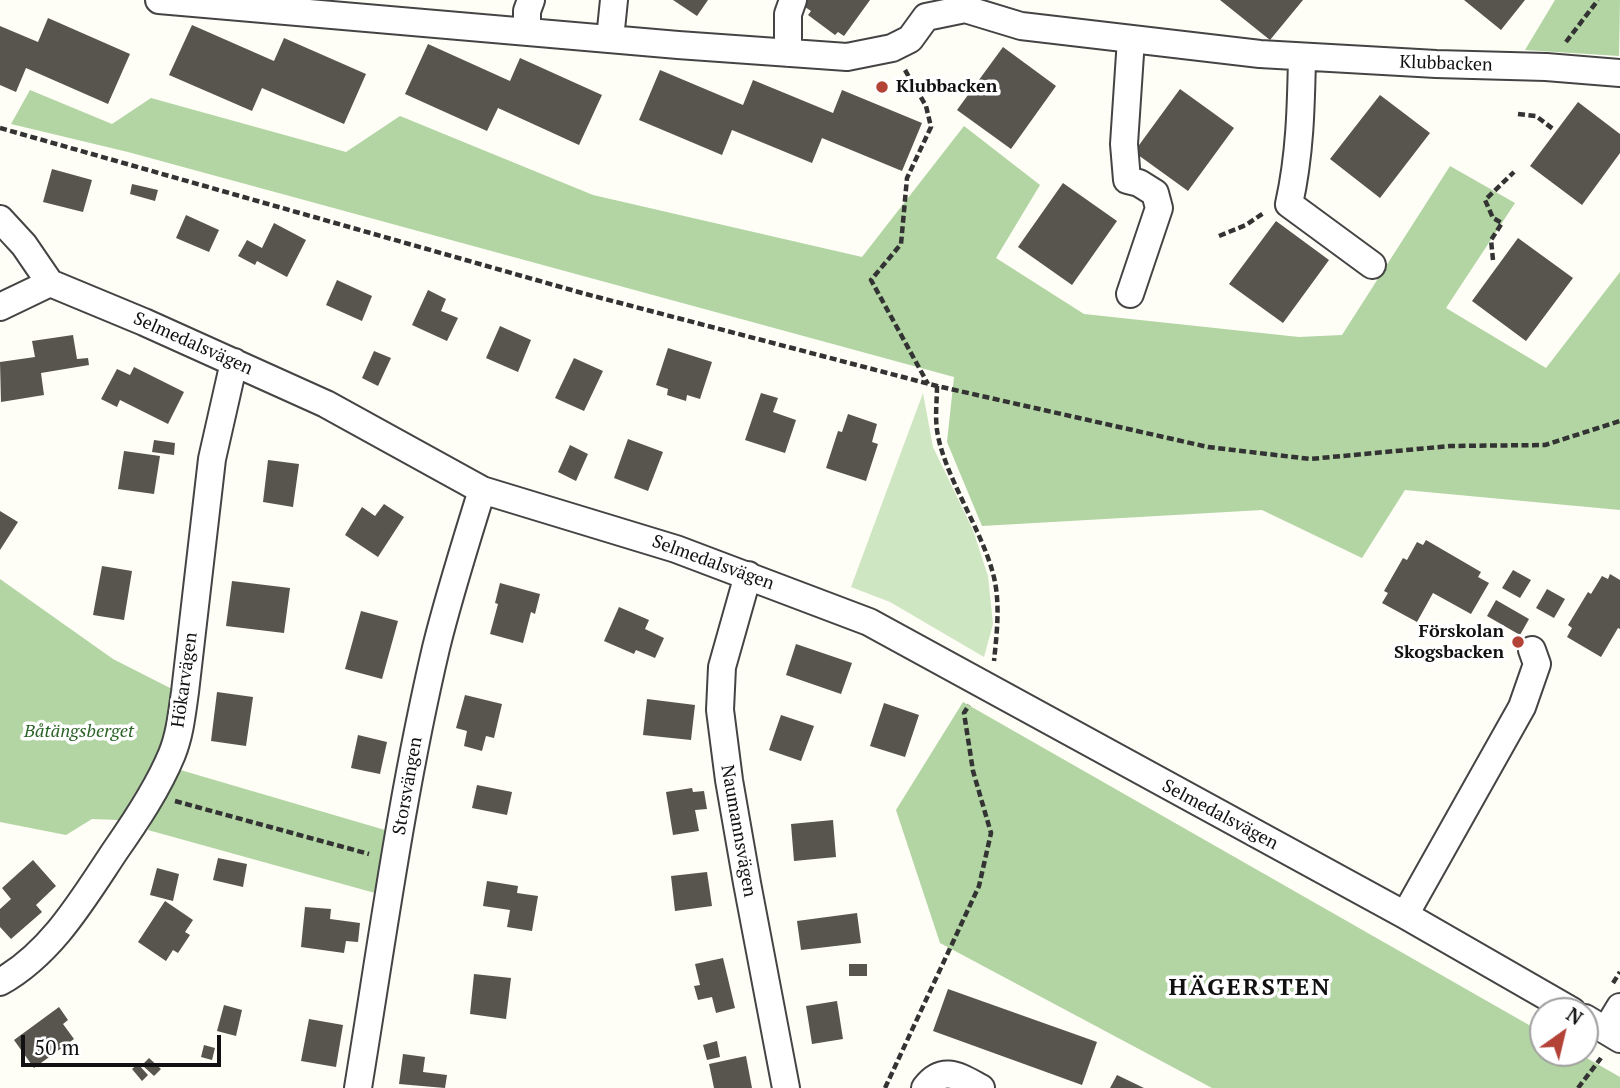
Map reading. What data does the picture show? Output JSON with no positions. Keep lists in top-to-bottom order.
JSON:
{
  "streets": {
    "street": [
      "Klubbacken",
      "Selmedalsvägen",
      "Hökarvägen",
      "Storsvängen",
      "Naumannsvägen"
    ]
  },
  "crossings": [
    ["Selmedalsvägen", "Hökarvägen"],
    ["Selmedalsvägen", "Storsvängen"],
    ["Selmedalsvägen", "Naumannsvägen"]
  ],
  "districts": ["HÄGERSTEN"],
  "parks": ["Båtängsberget"],
  "places": ["Klubbacken", "Förskolan Skogsbacken"],
  "scale_bar": "50 m",
  "north": "top right"
}
